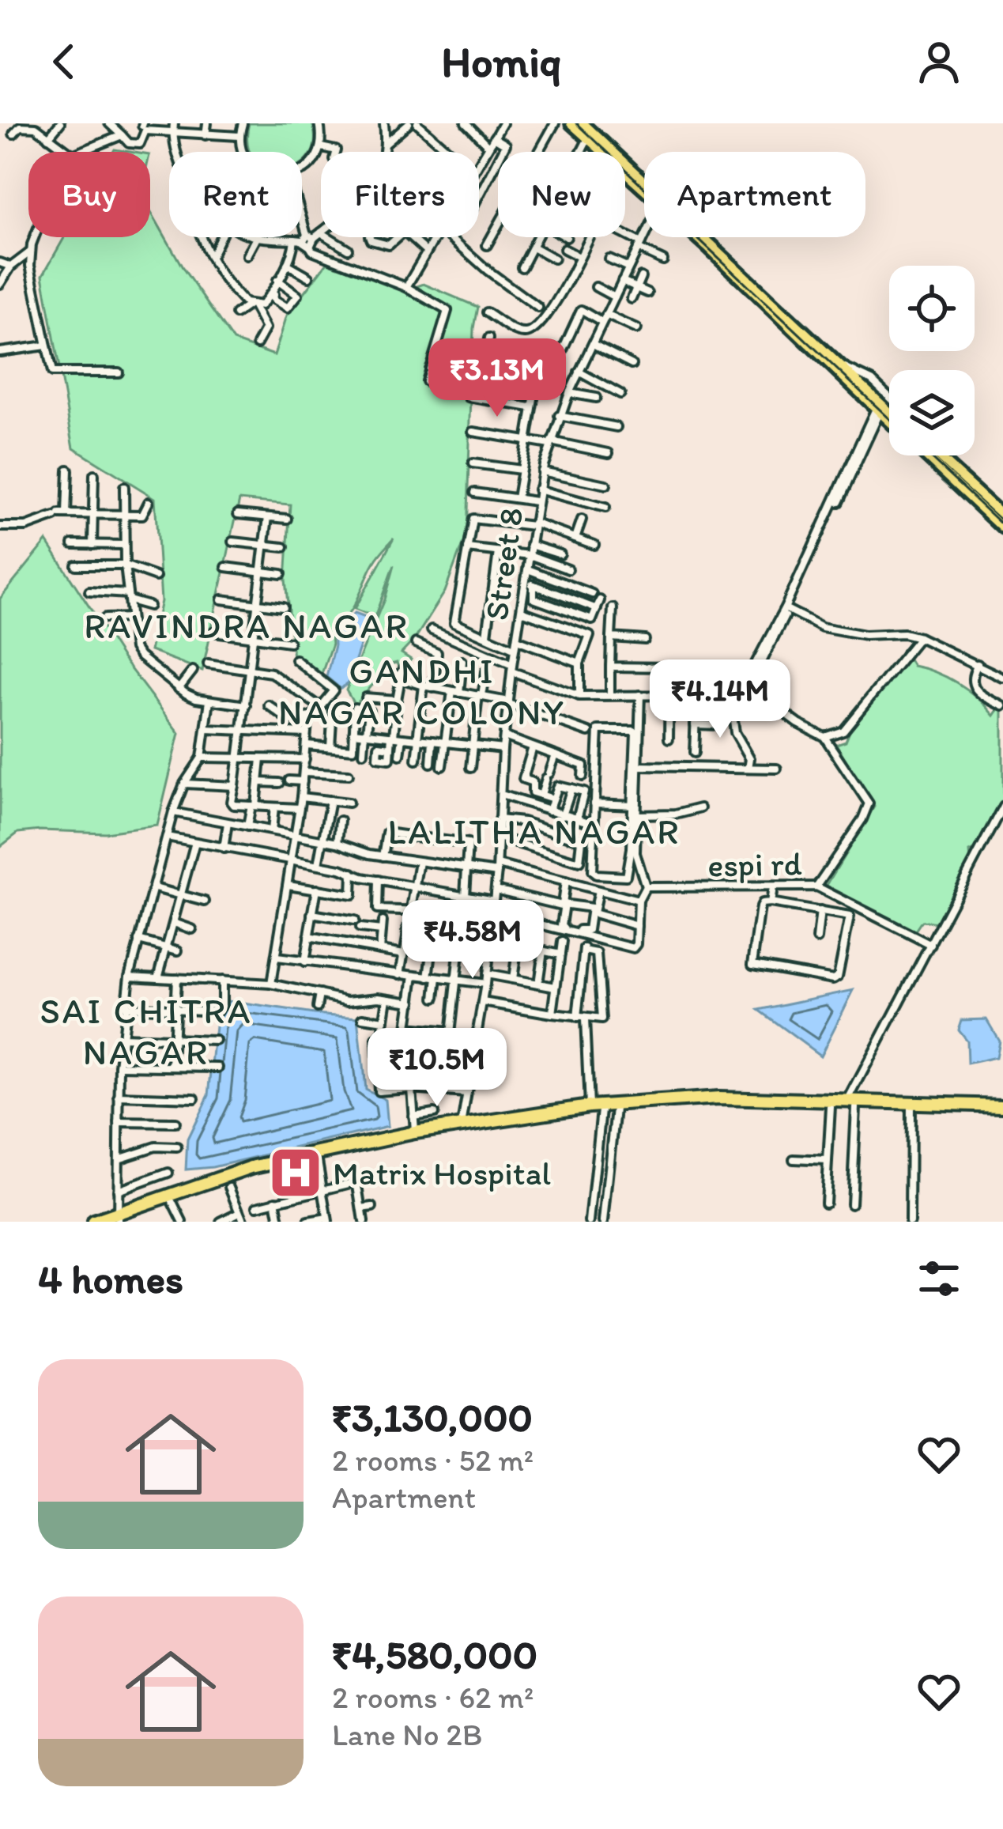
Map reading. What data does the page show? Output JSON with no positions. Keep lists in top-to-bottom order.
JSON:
{
  "streets": {
    "street": ["Street 8", "espi rd"]
  },
  "districts": [
    "RAVINDRA NAGAR",
    "GANDHI NAGAR COLONY",
    "LALITHA NAGAR",
    "SAI CHITRA NAGAR"
  ],
  "places": {
    "hospital": ["Matrix Hospital"]
  },
  "page": {
    "header": "Homiq",
    "chip": [
      "Buy",
      "Rent",
      "Filters",
      "New",
      "Apartment"
    ],
    "price": [
      "₹3.13M",
      "₹4.14M",
      "₹4.58M",
      "₹10.5M"
    ],
    "heading": "4 homes",
    "list": [
      {
        "name": "₹3,130,000",
        "note": "2 rooms · 52 m² · Apartment"
      },
      {
        "name": "₹4,580,000",
        "note": "2 rooms · 62 m² · Lane No 2B"
      }
    ]
  }
}
